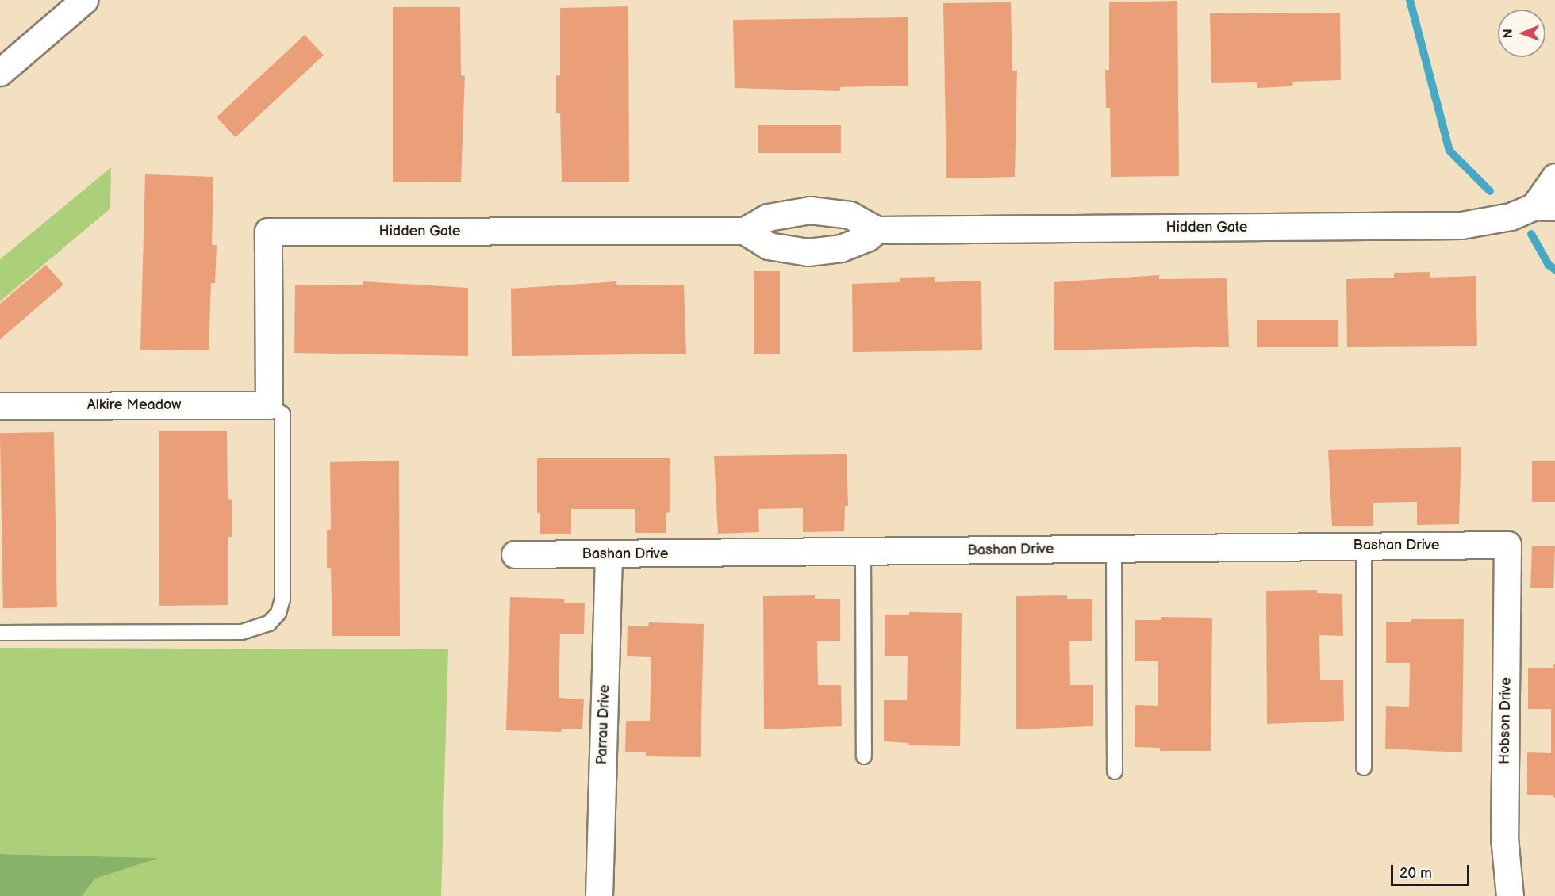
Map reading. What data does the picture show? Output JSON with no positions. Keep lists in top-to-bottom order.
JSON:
{
  "streets": {
    "main road": [
      "Hidden Gate",
      "Alkire Meadow",
      "Bashan Drive",
      "Hobson Drive",
      "Parrau Drive"
    ]
  },
  "crossings": [
    ["Hidden Gate", "Alkire Meadow"],
    ["Bashan Drive", "Hobson Drive"],
    ["Bashan Drive", "Parrau Drive"]
  ],
  "scale_bar": "20 m",
  "north": "left"
}
